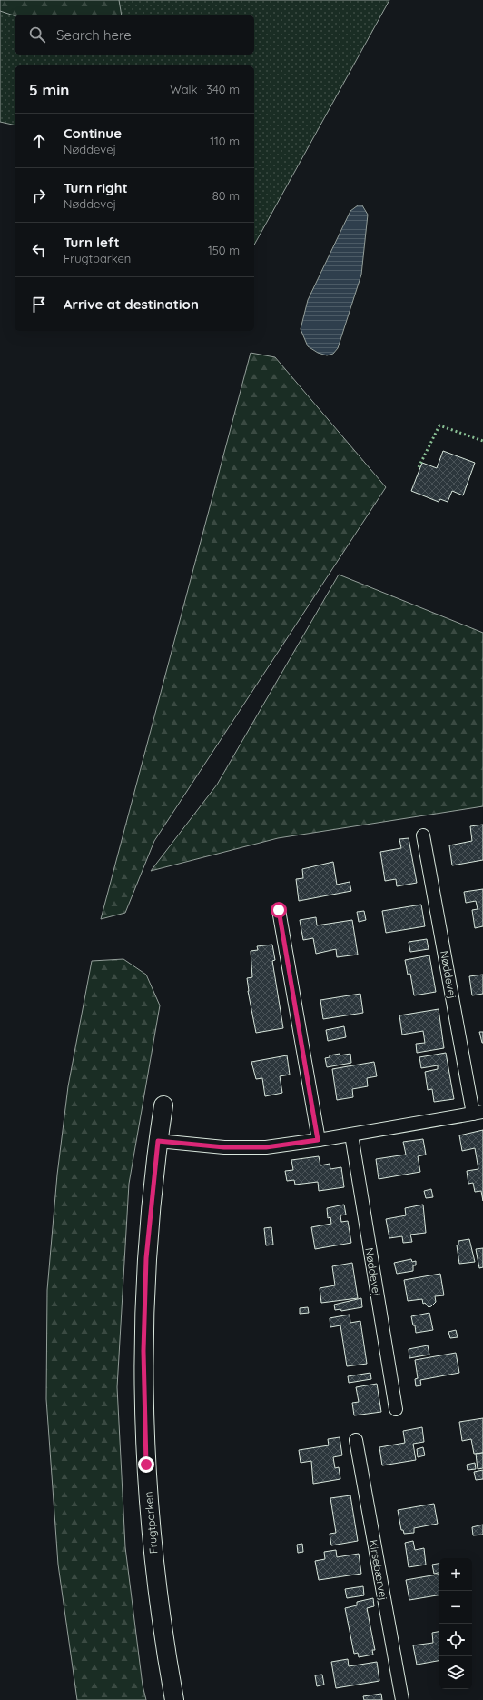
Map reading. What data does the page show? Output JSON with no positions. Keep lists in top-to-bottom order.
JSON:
{
  "streets": {
    "street": ["Nøddevej", "Frugtparken", "Kirsebærvej"]
  },
  "crossings": [
    ["Nøddevej", "Frugtparken"]
  ],
  "page": {
    "search": "Search here",
    "heading": ["5 min", "Walk · 340 m"],
    "list": [
      ["Continue", "Nøddevej", "110 m"],
      ["Turn right", "Nøddevej", "80 m"],
      ["Turn left", "Frugtparken", "150 m"],
      "Arrive at destination"
    ],
    "map_buttons": ["+", "−"]
  }
}
